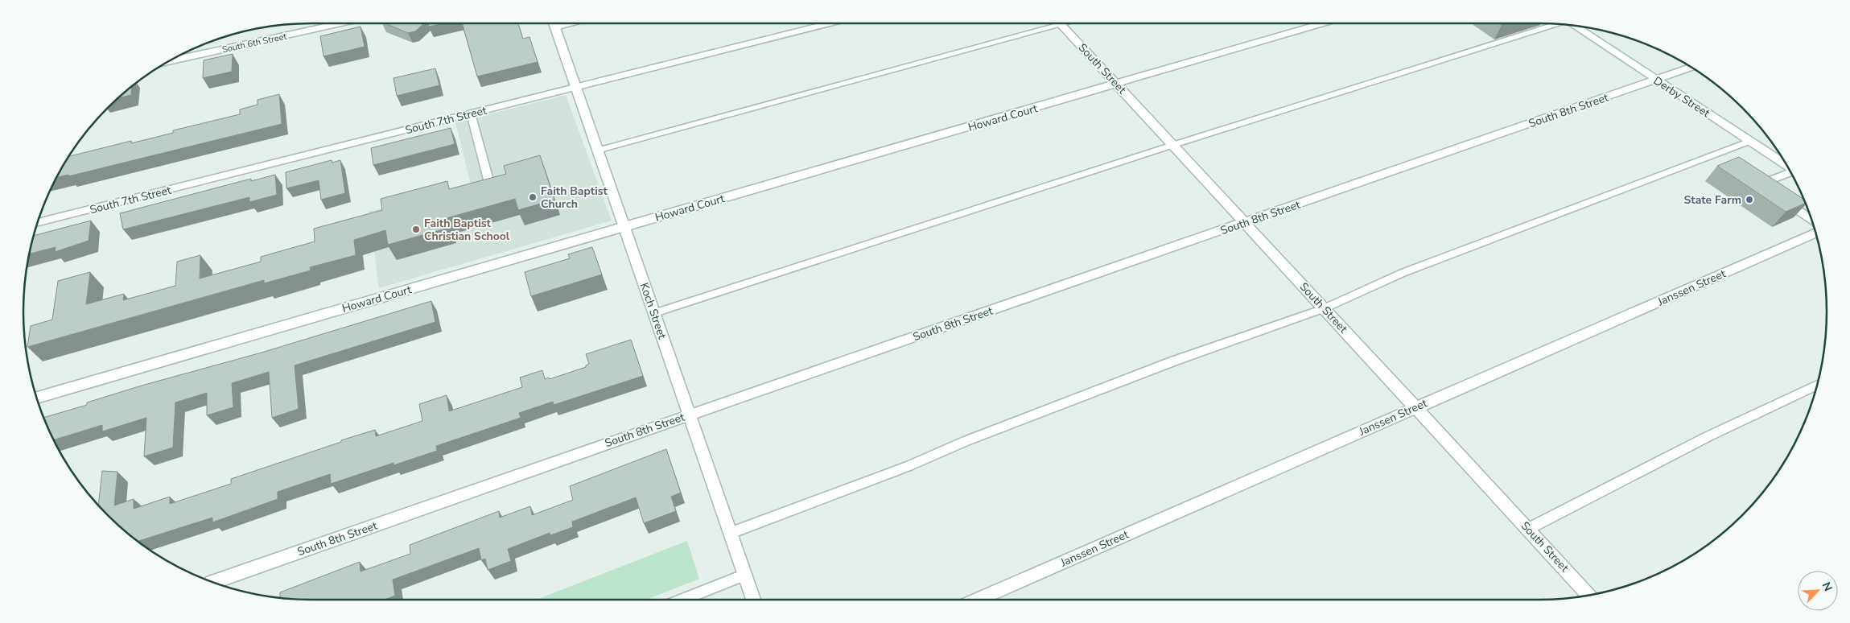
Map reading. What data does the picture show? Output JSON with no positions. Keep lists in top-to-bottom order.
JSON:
{
  "streets": {
    "street": [
      "South 6th Street",
      "South Street",
      "Derby Street",
      "South 8th Street",
      "Howard Court",
      "South 7th Street",
      "Janssen Street",
      "Koch Street"
    ]
  },
  "crossings": [
    ["South Street", "South 8th Street"],
    ["South Street", "Howard Court"],
    ["South Street", "Janssen Street"],
    ["Derby Street", "South 8th Street"],
    ["South 8th Street", "Koch Street"],
    ["Howard Court", "Koch Street"],
    ["South 7th Street", "Koch Street"]
  ],
  "places": ["Faith Baptist Church", "State Farm", "Faith Baptist Christian School"],
  "north": "top right"
}
